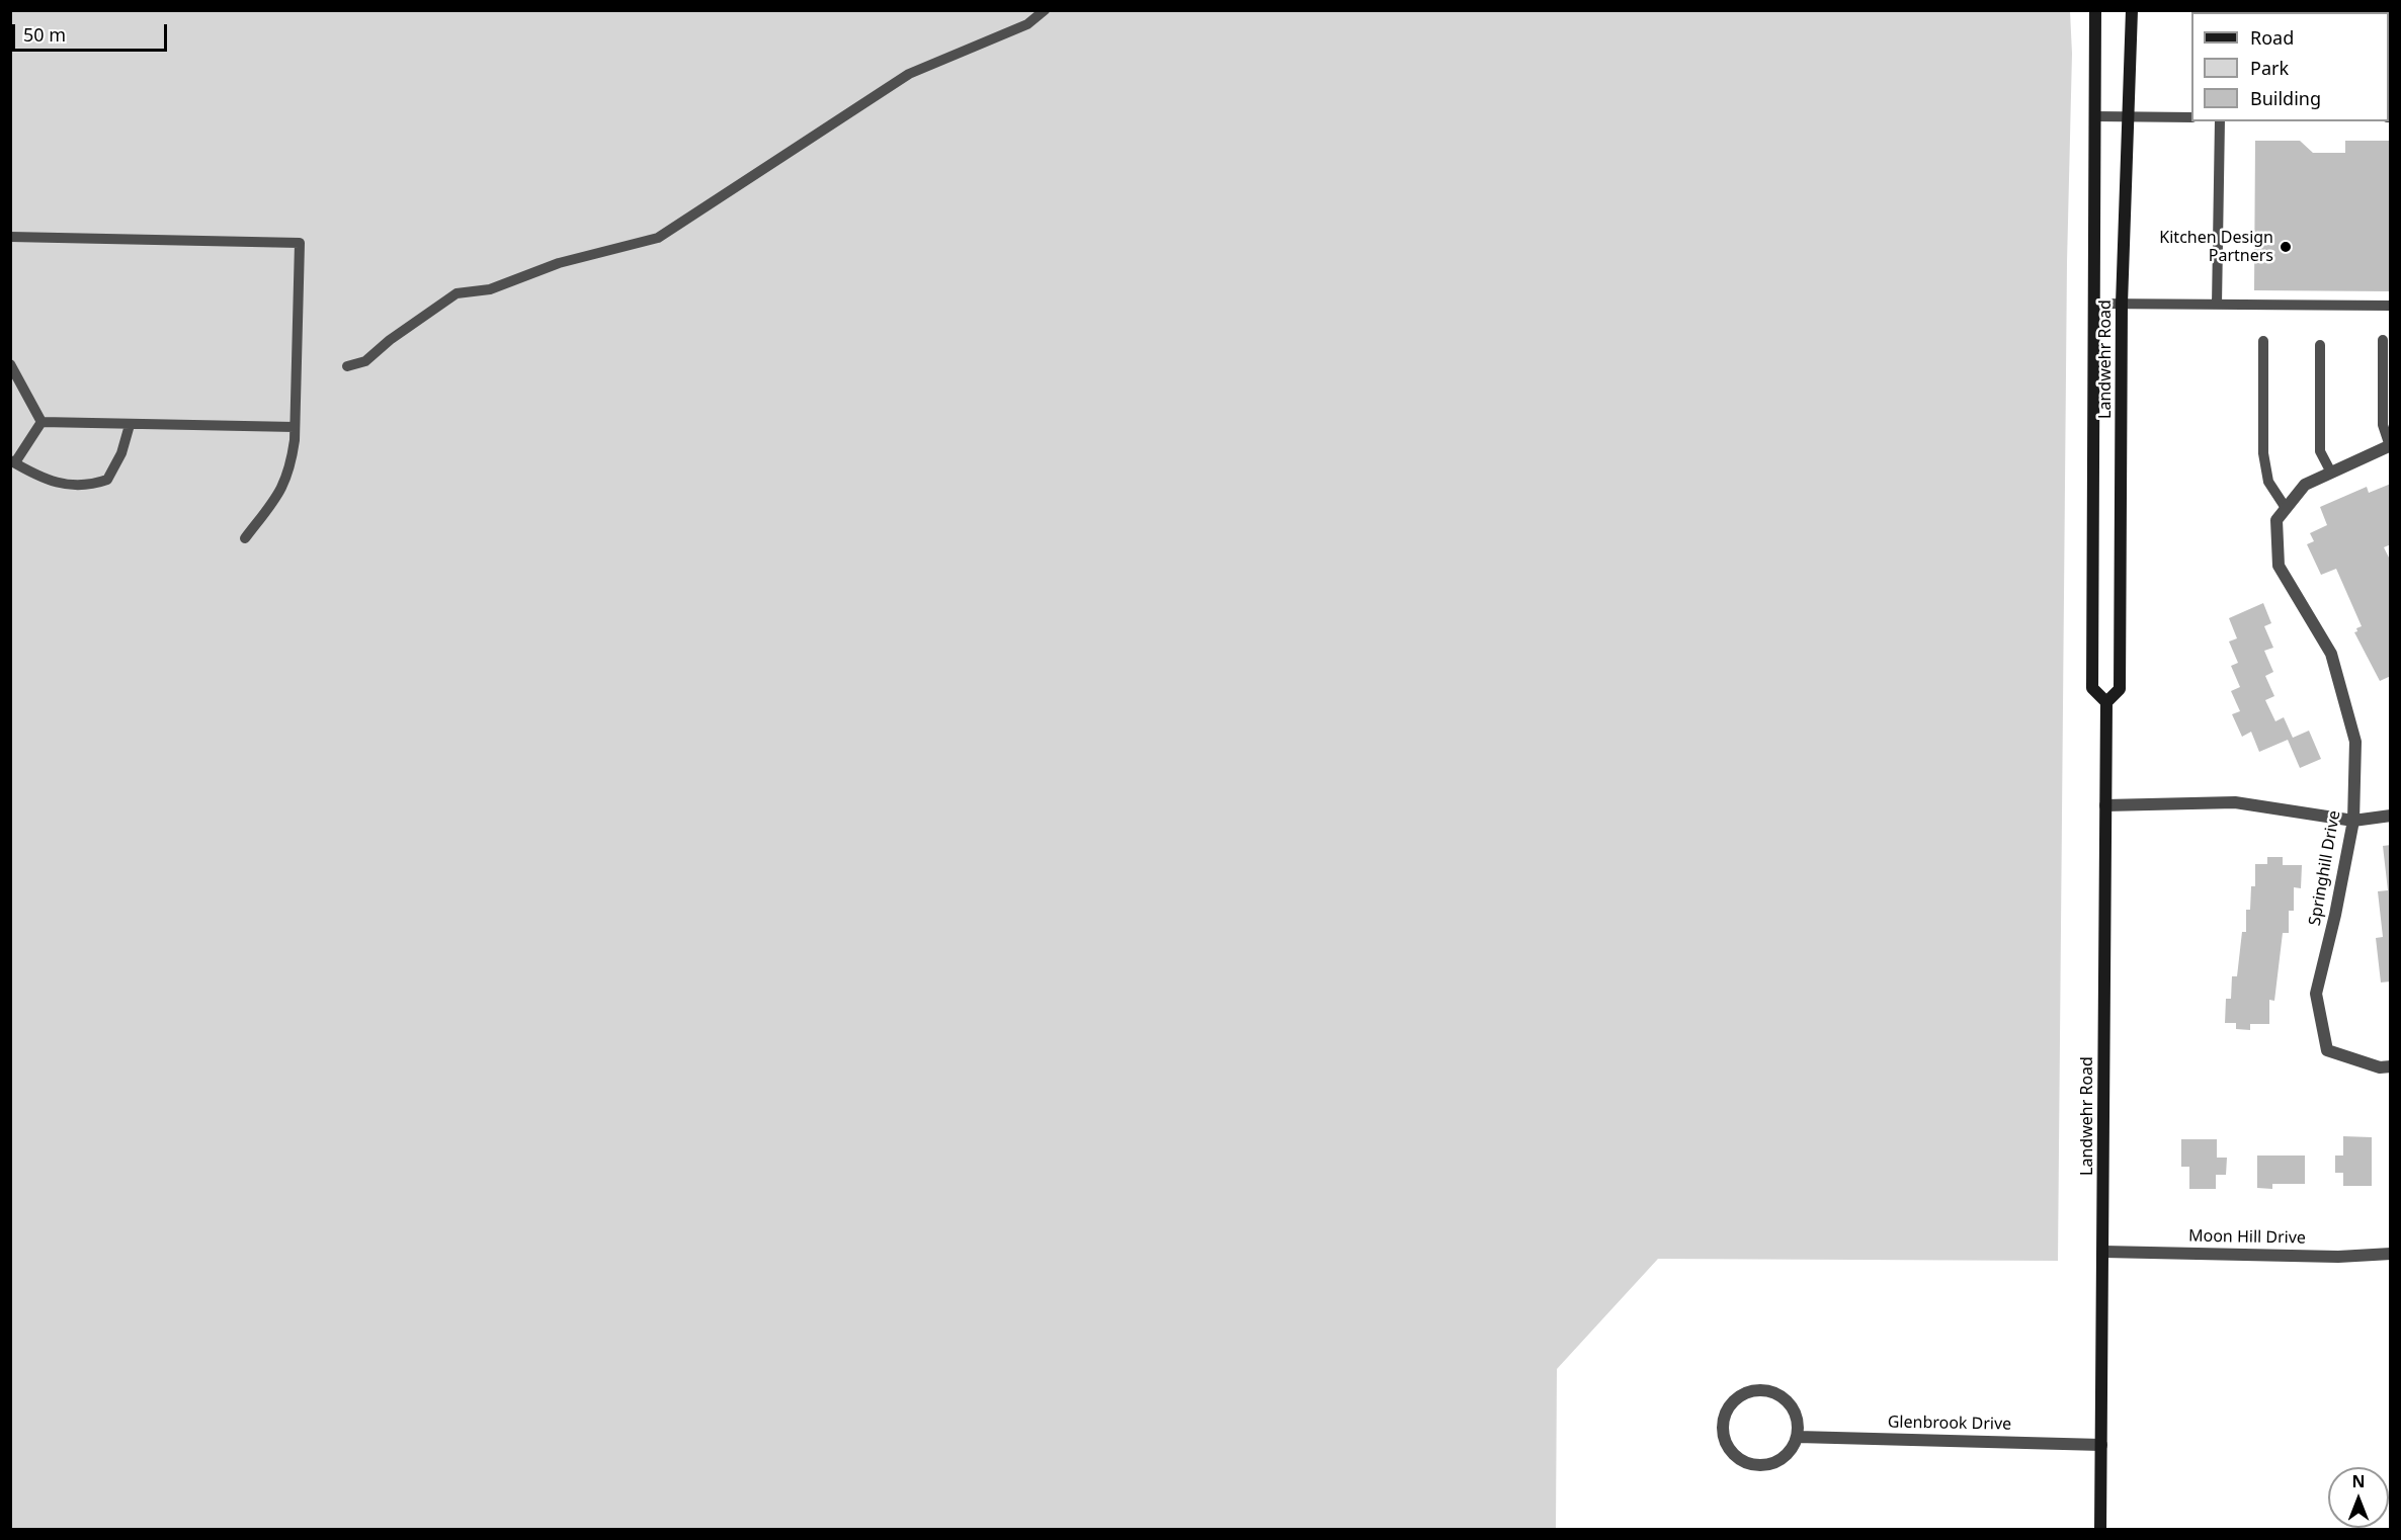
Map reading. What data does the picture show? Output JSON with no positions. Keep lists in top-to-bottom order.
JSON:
{
  "streets": {
    "main road": ["Landwehr Road"],
    "street": ["Springhill Drive", "Moon Hill Drive", "Glenbrook Drive"]
  },
  "crossings": [
    ["Landwehr Road", "Moon Hill Drive"],
    ["Landwehr Road", "Glenbrook Drive"]
  ],
  "places": ["Kitchen Design Partners"],
  "legend": ["Road", "Park", "Building"],
  "scale_bar": "50 m",
  "north": "top"
}
